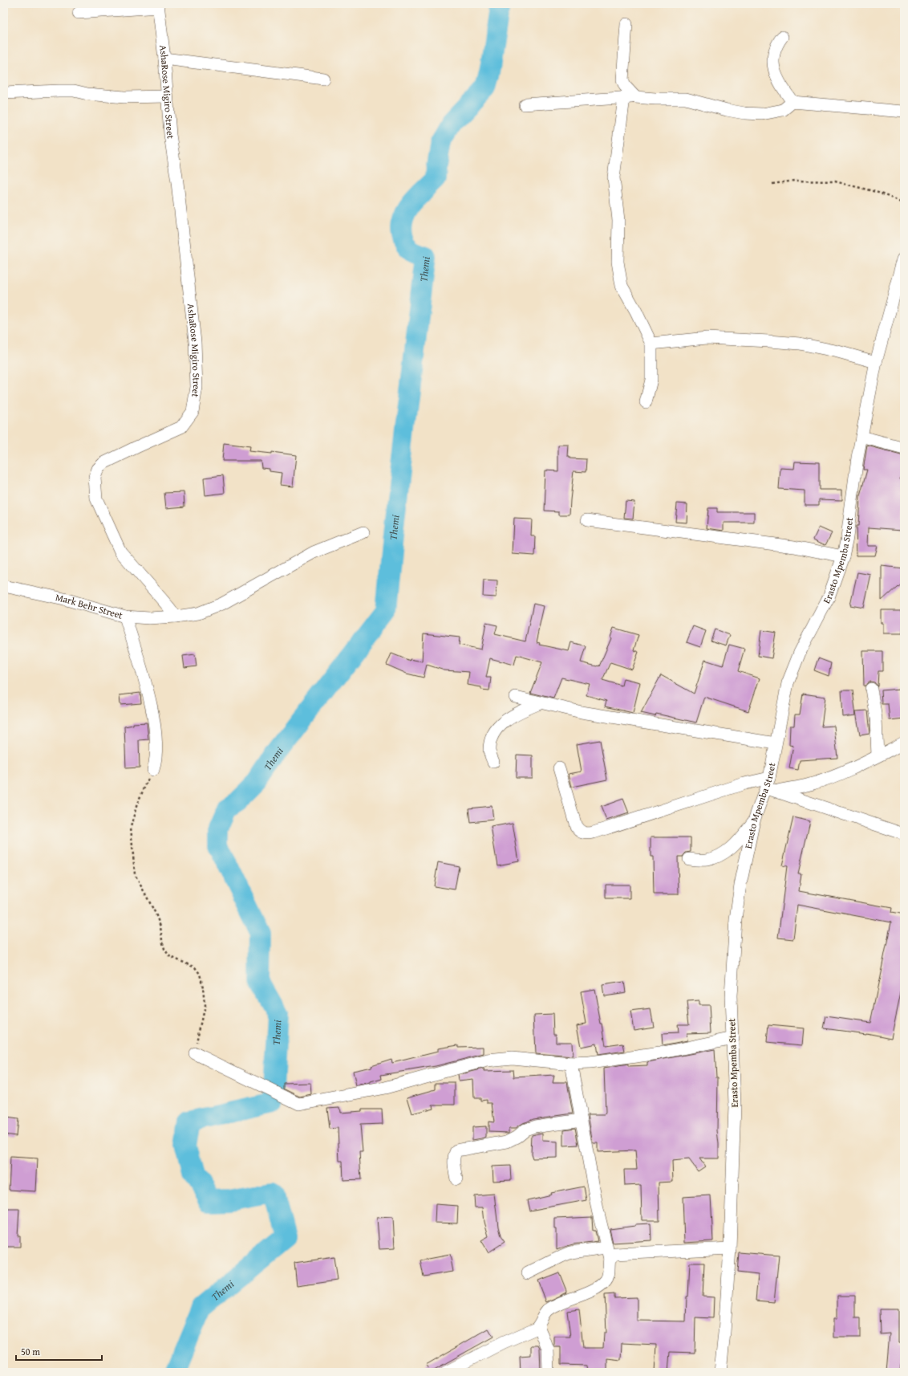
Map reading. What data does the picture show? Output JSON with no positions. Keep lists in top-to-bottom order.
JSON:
{
  "streets": {
    "street": ["AshaRose Migiro Street", "Erasto Mpemba Street", "Mark Behr Street"]
  },
  "crossings": [
    ["AshaRose Migiro Street", "Mark Behr Street"]
  ],
  "water": ["Themi"],
  "scale_bar": "50 m"
}
